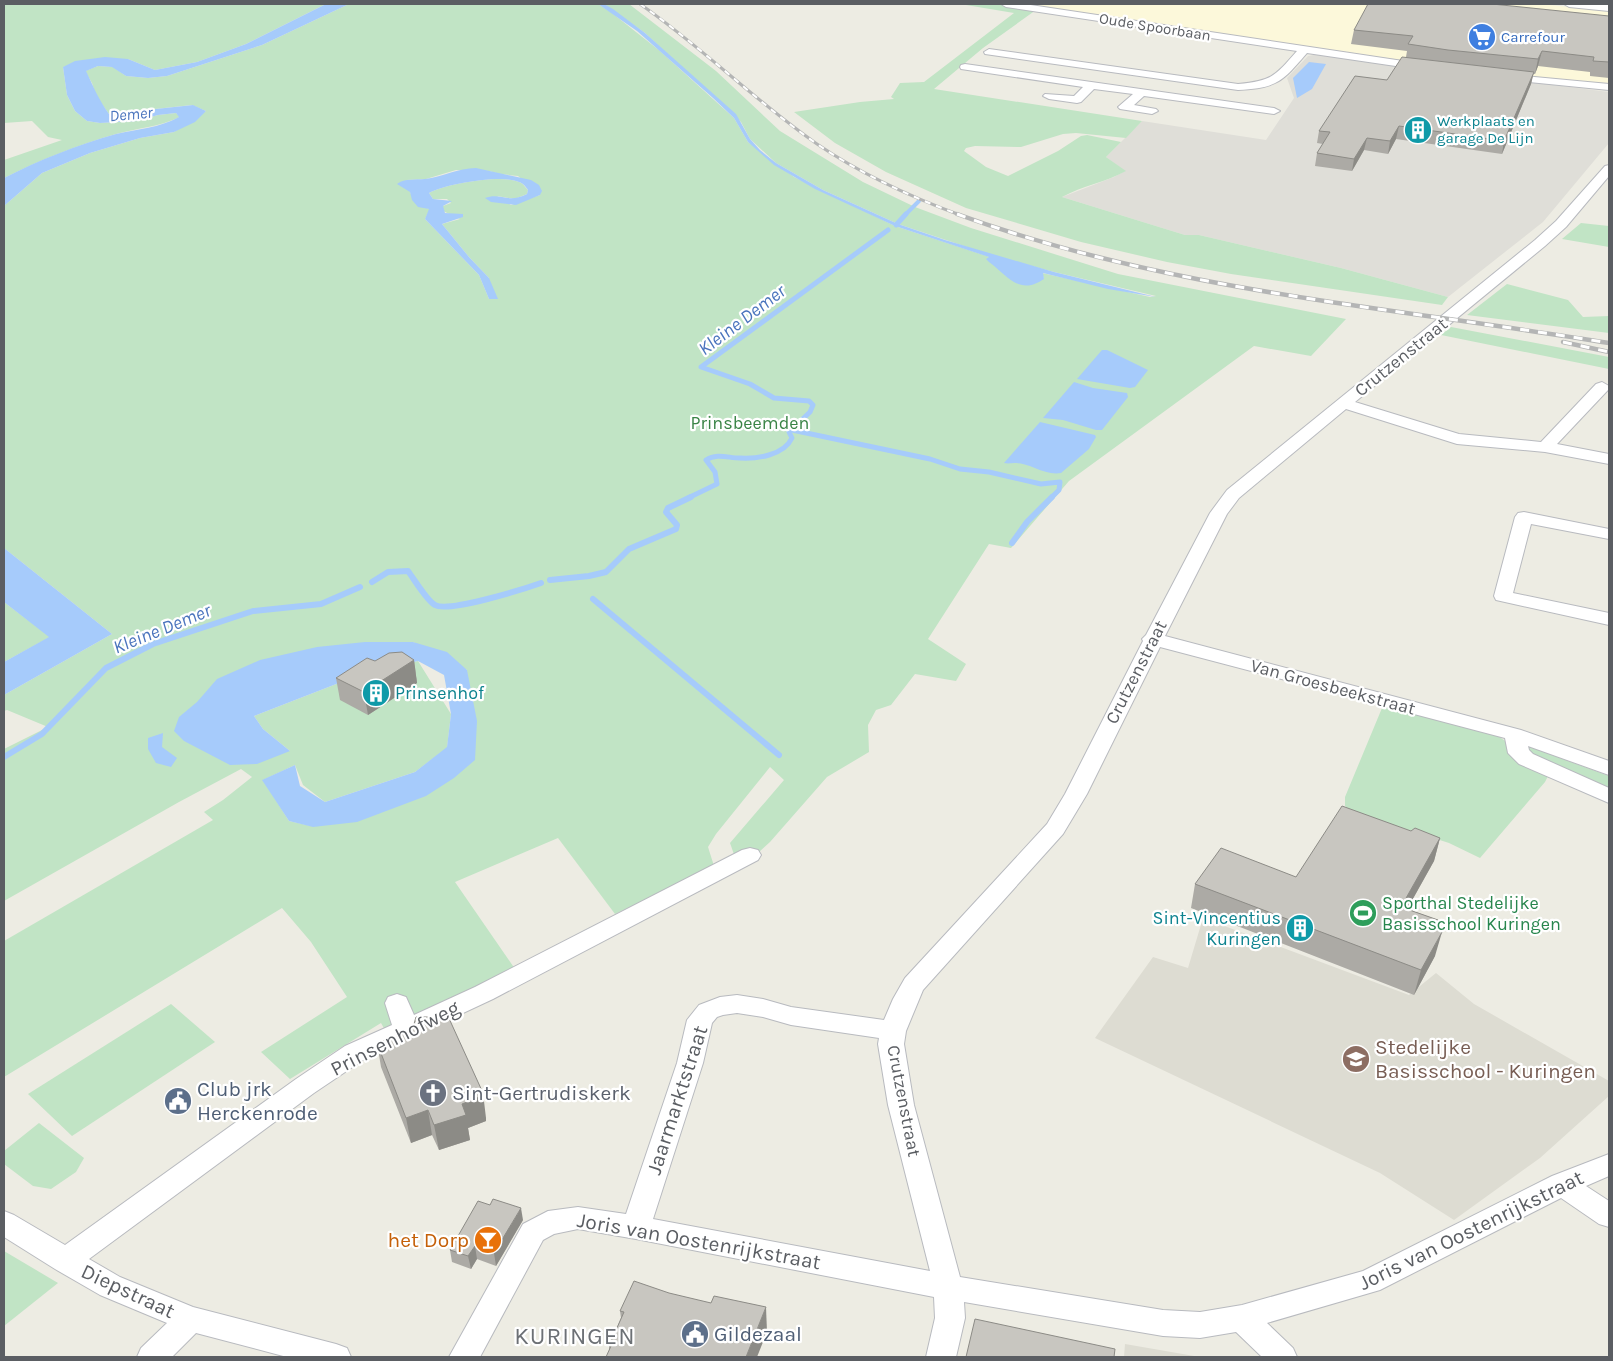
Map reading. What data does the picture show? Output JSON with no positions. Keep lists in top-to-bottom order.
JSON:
{
  "streets": {
    "street": [
      "Oude Spoorbaan",
      "Crutzenstraat",
      "Van Groesbeekstraat",
      "Prinsenhofweg",
      "Jaarmarktstraat",
      "Joris van Oostenrijkstraat",
      "Diepstraat"
    ]
  },
  "crossings": [
    ["Crutzenstraat", "Van Groesbeekstraat"],
    ["Crutzenstraat", "Jaarmarktstraat"],
    ["Crutzenstraat", "Joris van Oostenrijkstraat"],
    ["Prinsenhofweg", "Diepstraat"],
    ["Jaarmarktstraat", "Joris van Oostenrijkstraat"]
  ],
  "districts": ["KURINGEN"],
  "water": ["Demer", "Kleine Demer"],
  "parks": ["Prinsbeemden"],
  "places": {
    "supermarket": ["Carrefour"],
    "building": ["Werkplaats en garage De Lijn", "Prinsenhof", "Sint-Vincentius Kuringen"],
    "sports": ["Sporthal Stedelijke Basisschool Kuringen"],
    "school or university": ["Stedelijke Basisschool - Kuringen"],
    "church": ["Sint-Gertrudiskerk"],
    "public building": ["Club jrk Herckenrode", "Gildezaal"],
    "bar": ["het Dorp"]
  }
}
